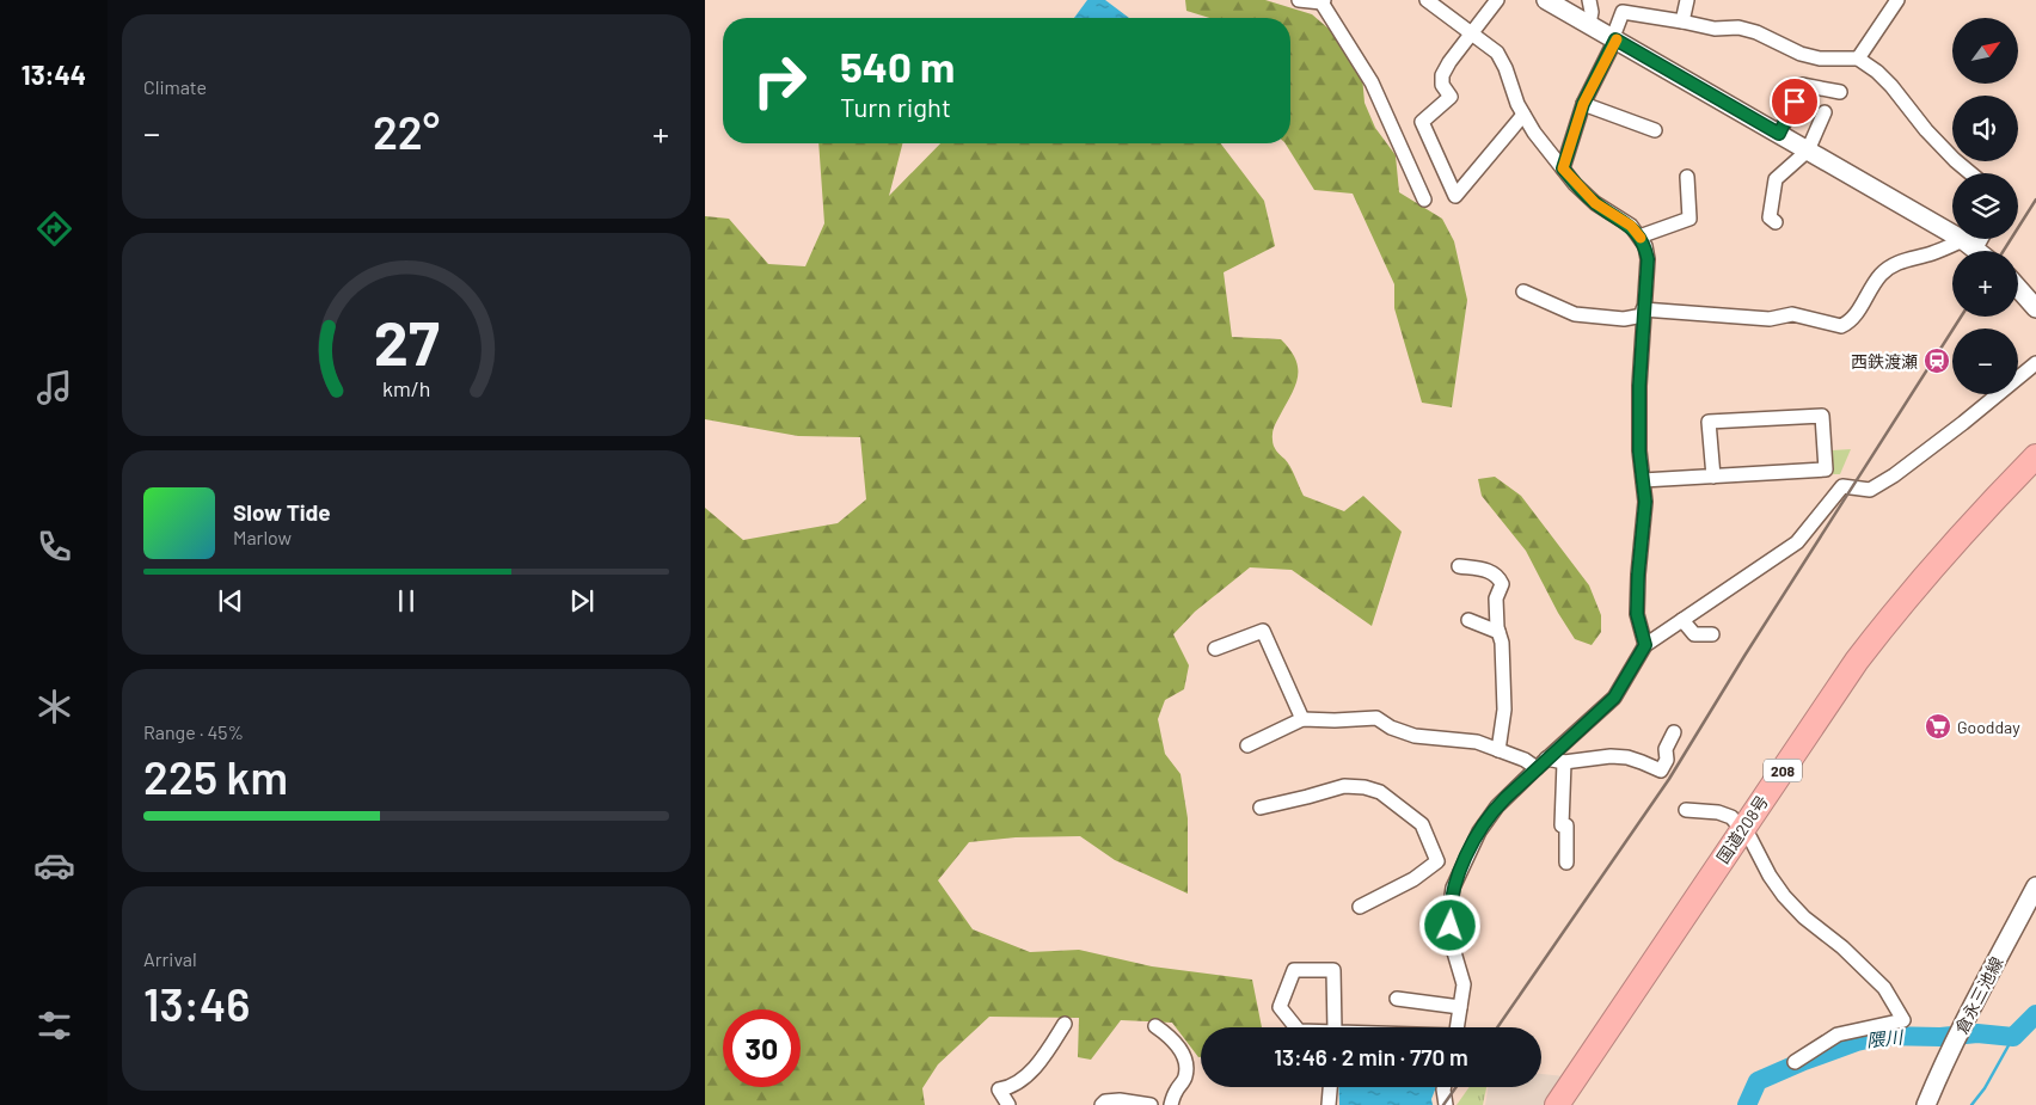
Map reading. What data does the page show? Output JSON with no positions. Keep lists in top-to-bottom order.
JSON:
{
  "streets": {
    "highway": ["208", "国道208号"],
    "street": ["倉永三池線"]
  },
  "water": ["隈川"],
  "places": {
    "station": ["西鉄渡瀬"],
    "supermarket": ["Goodday"]
  },
  "north": "top right",
  "page": {
    "tabs": "13:44",
    "tile": [
      "Climate",
      ["Range · 45%", "225 km"],
      ["Arrival", "13:46"]
    ],
    "map_buttons": ["+", "−"],
    "turn": ["540 m", "Turn right"],
    "heat": ["−", "22°", "+"],
    "song": ["Slow Tide", "Marlow"],
    "limit": "30",
    "trip": "13:46 · 2 min · 770 m",
    "gauge": ["27", "km/h"]
  }
}
